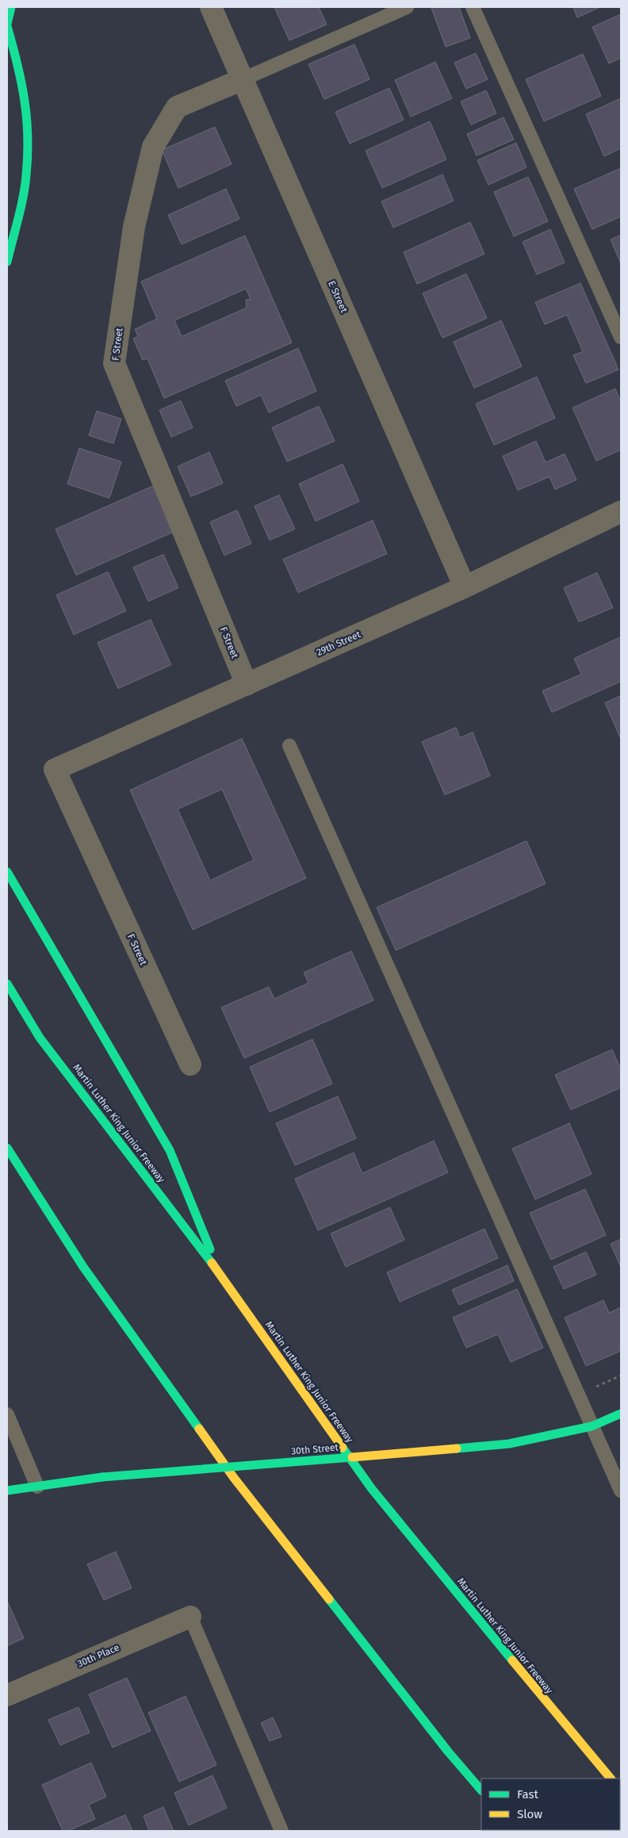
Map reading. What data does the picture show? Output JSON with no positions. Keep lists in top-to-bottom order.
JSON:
{
  "streets": {
    "main road": ["Martin Luther King Junior Freeway", "30th Street"],
    "street": [
      "E Street",
      "F Street",
      "29th Street",
      "30th Place"
    ]
  },
  "crossings": [
    ["E Street", "F Street"],
    ["E Street", "29th Street"],
    ["F Street", "29th Street"]
  ],
  "legend": ["Fast", "Slow"]
}
